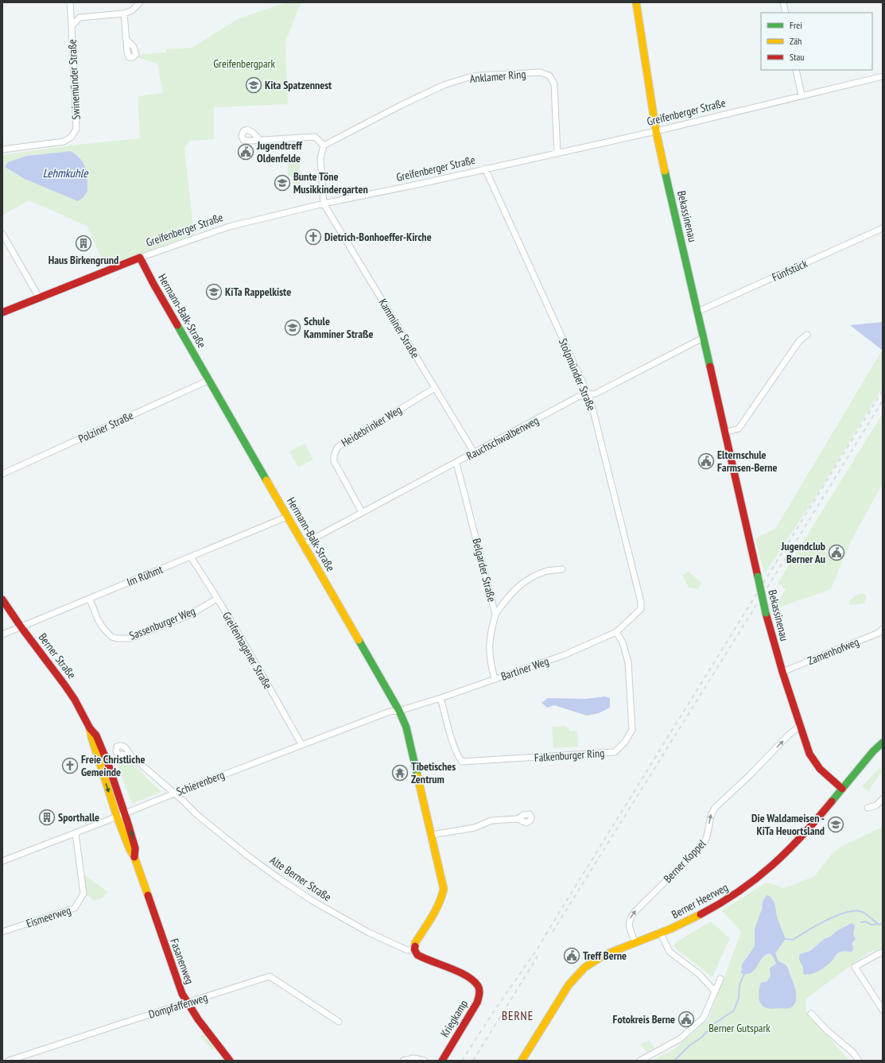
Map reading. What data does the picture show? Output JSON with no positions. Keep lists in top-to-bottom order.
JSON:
{
  "streets": {
    "street": [
      "Anklamer Ring",
      "Swinemünder Straße",
      "Greifenberger Straße",
      "Bekassinenau",
      "Fünfstück",
      "Hermann-Balk-Straße",
      "Kamminer Straße",
      "Stolpmünder Straße",
      "Heidebrinker Weg",
      "Polziner Straße",
      "Rauchschwalbenweg",
      "Belgarder Straße",
      "Im Rühmt",
      "Sassenburger Weg",
      "Greifenhagener Straße",
      "Zamenhofweg",
      "Berner Straße",
      "Bartiner Weg",
      "Falkenburger Ring",
      "Schierenberg",
      "Berner Koppel",
      "Alte Berner Straße",
      "Berner Heerweg",
      "Eismeerweg",
      "Fasanenweg",
      "Dompfaffenweg",
      "Kriegkamp"
    ]
  },
  "crossings": [
    ["Anklamer Ring", "Greifenberger Straße"],
    ["Greifenberger Straße", "Bekassinenau"],
    ["Greifenberger Straße", "Hermann-Balk-Straße"],
    ["Greifenberger Straße", "Kamminer Straße"],
    ["Greifenberger Straße", "Stolpmünder Straße"],
    ["Bekassinenau", "Fünfstück"],
    ["Bekassinenau", "Rauchschwalbenweg"],
    ["Bekassinenau", "Zamenhofweg"],
    ["Bekassinenau", "Berner Koppel"],
    ["Bekassinenau", "Berner Heerweg"],
    ["Hermann-Balk-Straße", "Polziner Straße"],
    ["Hermann-Balk-Straße", "Rauchschwalbenweg"],
    ["Hermann-Balk-Straße", "Im Rühmt"],
    ["Hermann-Balk-Straße", "Bartiner Weg"],
    ["Hermann-Balk-Straße", "Schierenberg"],
    ["Hermann-Balk-Straße", "Alte Berner Straße"],
    ["Kamminer Straße", "Heidebrinker Weg"],
    ["Kamminer Straße", "Rauchschwalbenweg"],
    ["Stolpmünder Straße", "Rauchschwalbenweg"],
    ["Stolpmünder Straße", "Bartiner Weg"],
    ["Heidebrinker Weg", "Rauchschwalbenweg"],
    ["Rauchschwalbenweg", "Belgarder Straße"],
    ["Belgarder Straße", "Bartiner Weg"],
    ["Im Rühmt", "Sassenburger Weg"],
    ["Im Rühmt", "Greifenhagener Straße"],
    ["Im Rühmt", "Berner Straße"],
    ["Sassenburger Weg", "Greifenhagener Straße"],
    ["Greifenhagener Straße", "Schierenberg"],
    ["Berner Straße", "Fasanenweg"],
    ["Bartiner Weg", "Falkenburger Ring"],
    ["Bartiner Weg", "Schierenberg"],
    ["Schierenberg", "Alte Berner Straße"],
    ["Schierenberg", "Eismeerweg"],
    ["Schierenberg", "Fasanenweg"],
    ["Berner Koppel", "Berner Heerweg"],
    ["Alte Berner Straße", "Kriegkamp"],
    ["Fasanenweg", "Dompfaffenweg"]
  ],
  "one_way": ["Berner Koppel"],
  "districts": ["BERNE"],
  "water": ["Lehmkuhle"],
  "parks": ["Greifenbergpark", "Berner Gutspark"],
  "places": {
    "school or university": [
      "Kita Spatzennest",
      "Bunte Töne Musikkindergarten",
      "KiTa Rappelkiste",
      "Schule Kamminer Straße",
      "Die Waldameisen - KiTa Heuortsland"
    ],
    "public building": [
      "Jugendtreff Oldenfelde",
      "Elternschule Farmsen-Berne",
      "Jugendclub Berner Au",
      "Treff Berne",
      "Fotokreis Berne"
    ],
    "church": ["Dietrich-Bonhoeffer-Kirche", "Freie Christliche Gemeinde"],
    "building": ["Haus Birkengrund", "Sporthalle"],
    "temple": ["Tibetisches Zentrum"]
  },
  "legend": ["Frei", "Zäh", "Stau"]
}
